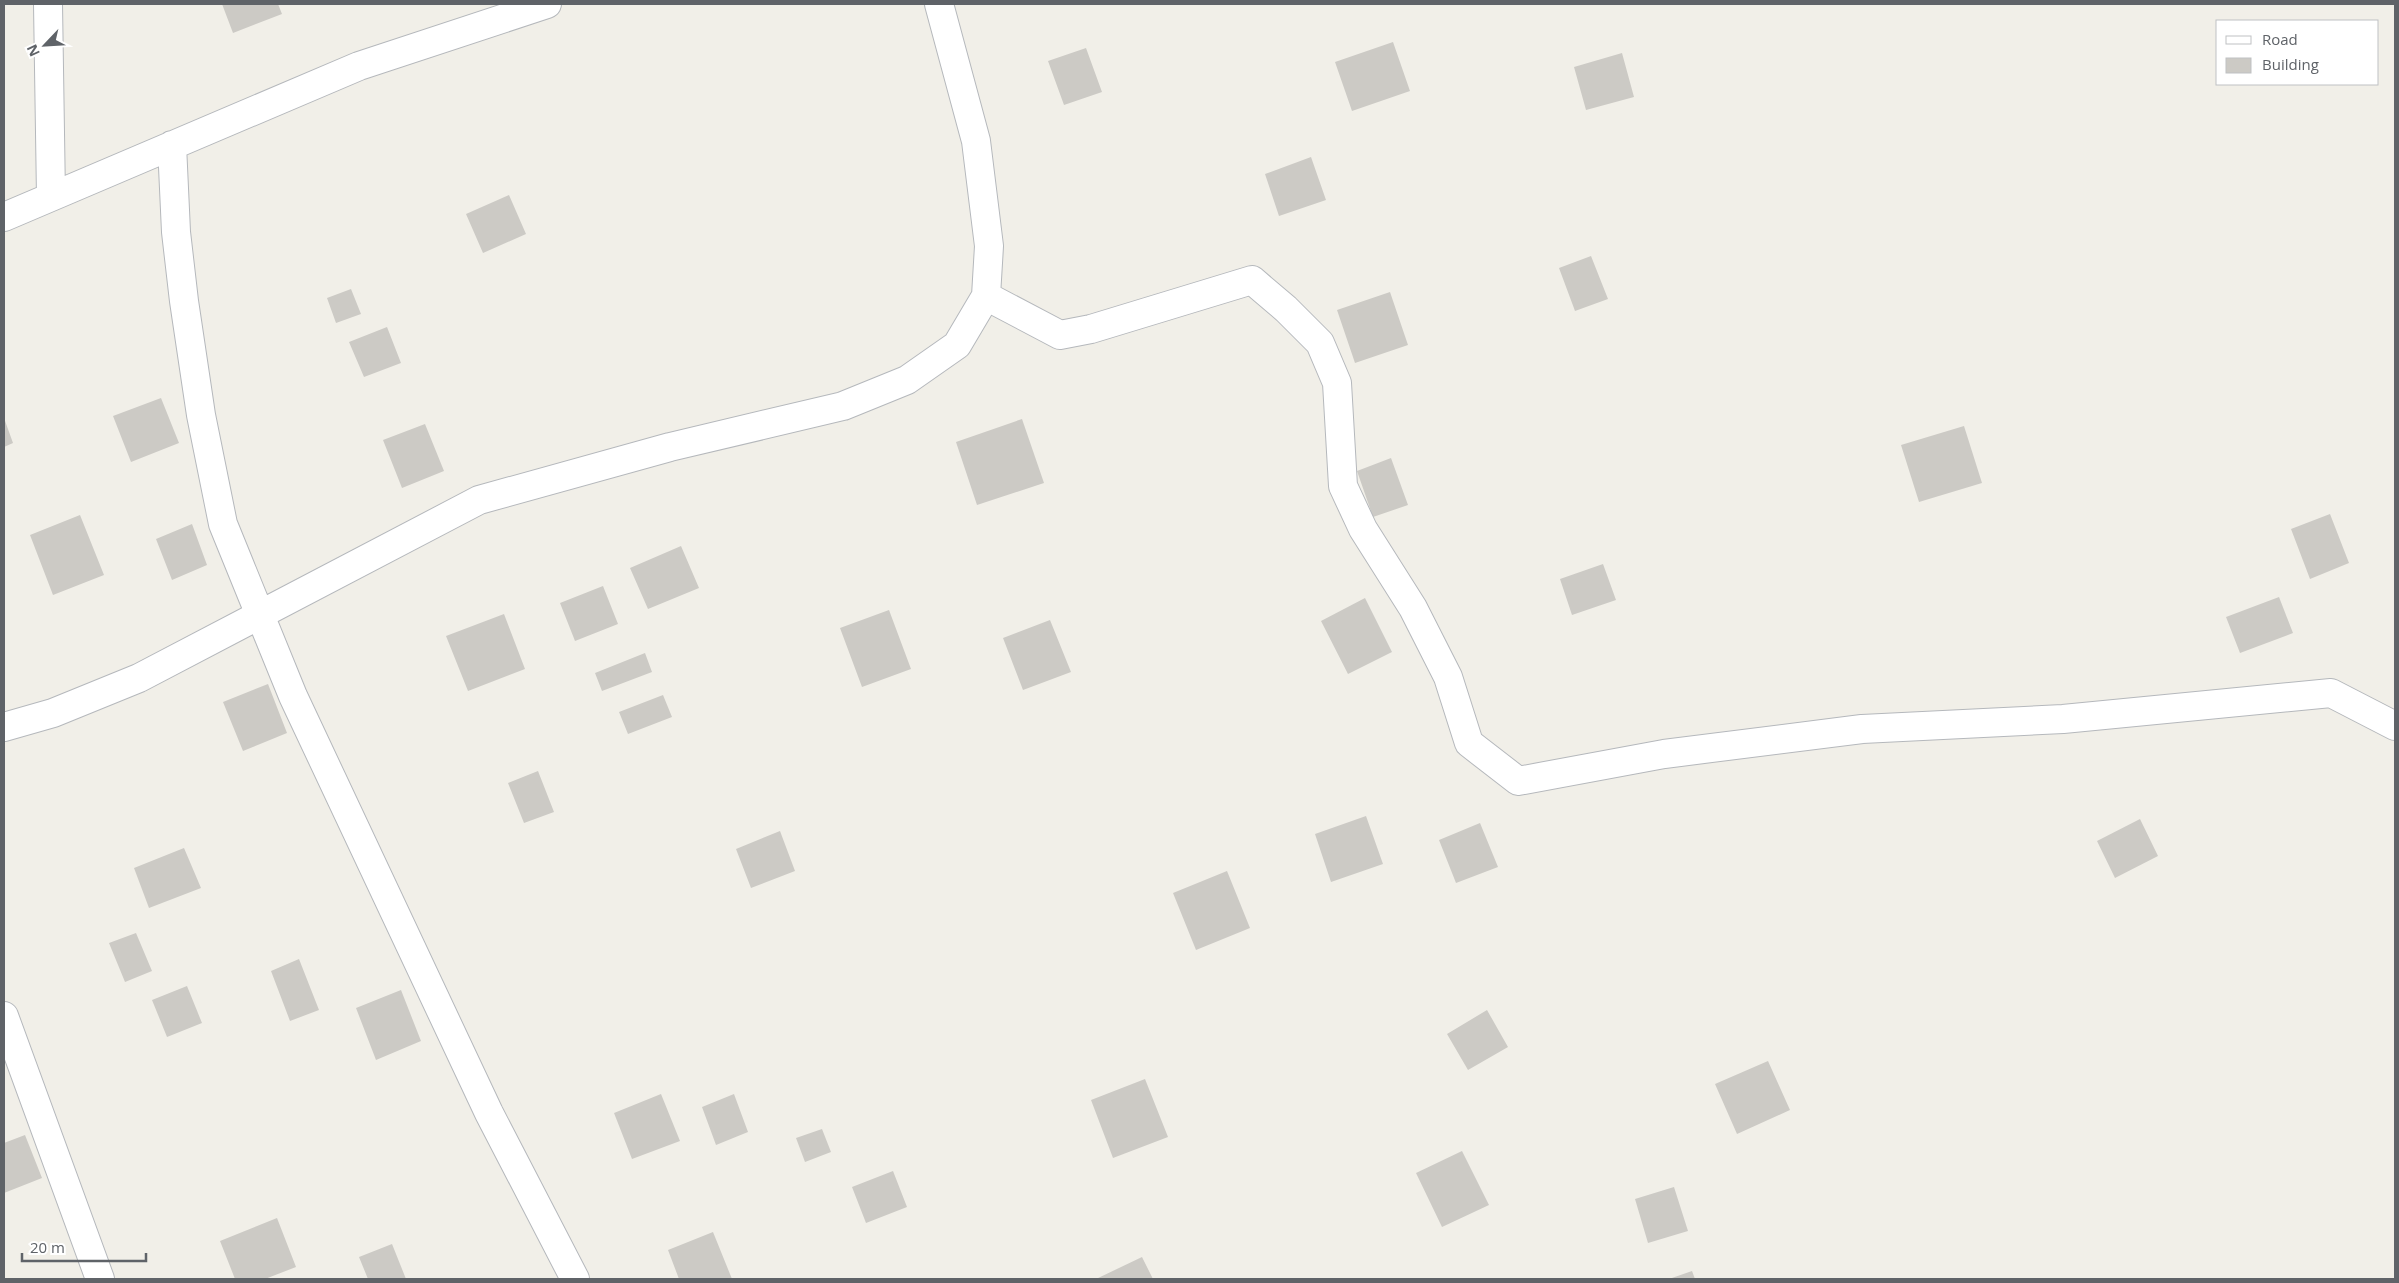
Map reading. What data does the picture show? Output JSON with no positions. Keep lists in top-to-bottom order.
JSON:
{
  "legend": ["Road", "Building"],
  "scale_bar": "20 m",
  "north": "bottom left"
}
